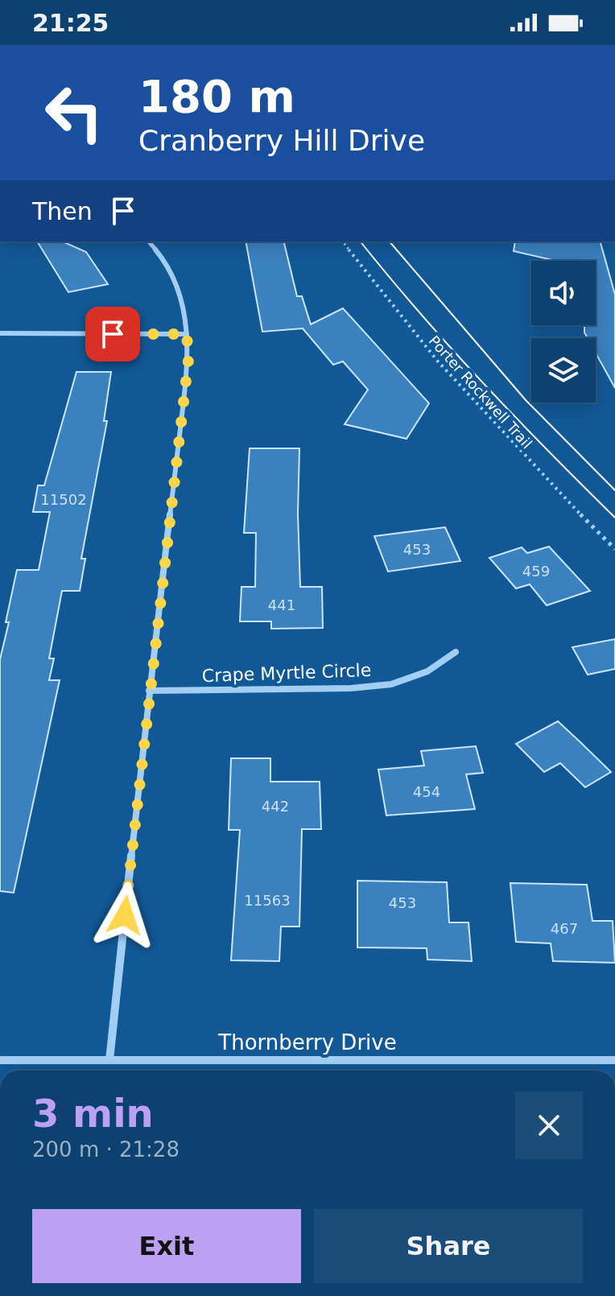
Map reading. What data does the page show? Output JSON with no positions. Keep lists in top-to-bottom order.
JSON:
{
  "streets": {
    "street": ["Crape Myrtle Circle", "Thornberry Drive"],
    "path": ["Porter Rockwell Trail"]
  },
  "house_numbers": [
    "11502",
    "453",
    "459",
    "441",
    "454",
    "442",
    "11563",
    "453",
    "467"
  ],
  "page": {
    "status": "21:25",
    "turn": ["180 m", "Cranberry Hill Drive"],
    "then": "Then",
    "heading": ["3 min", "200 m · 21:28"],
    "buttons": ["Exit", "Share"]
  }
}
